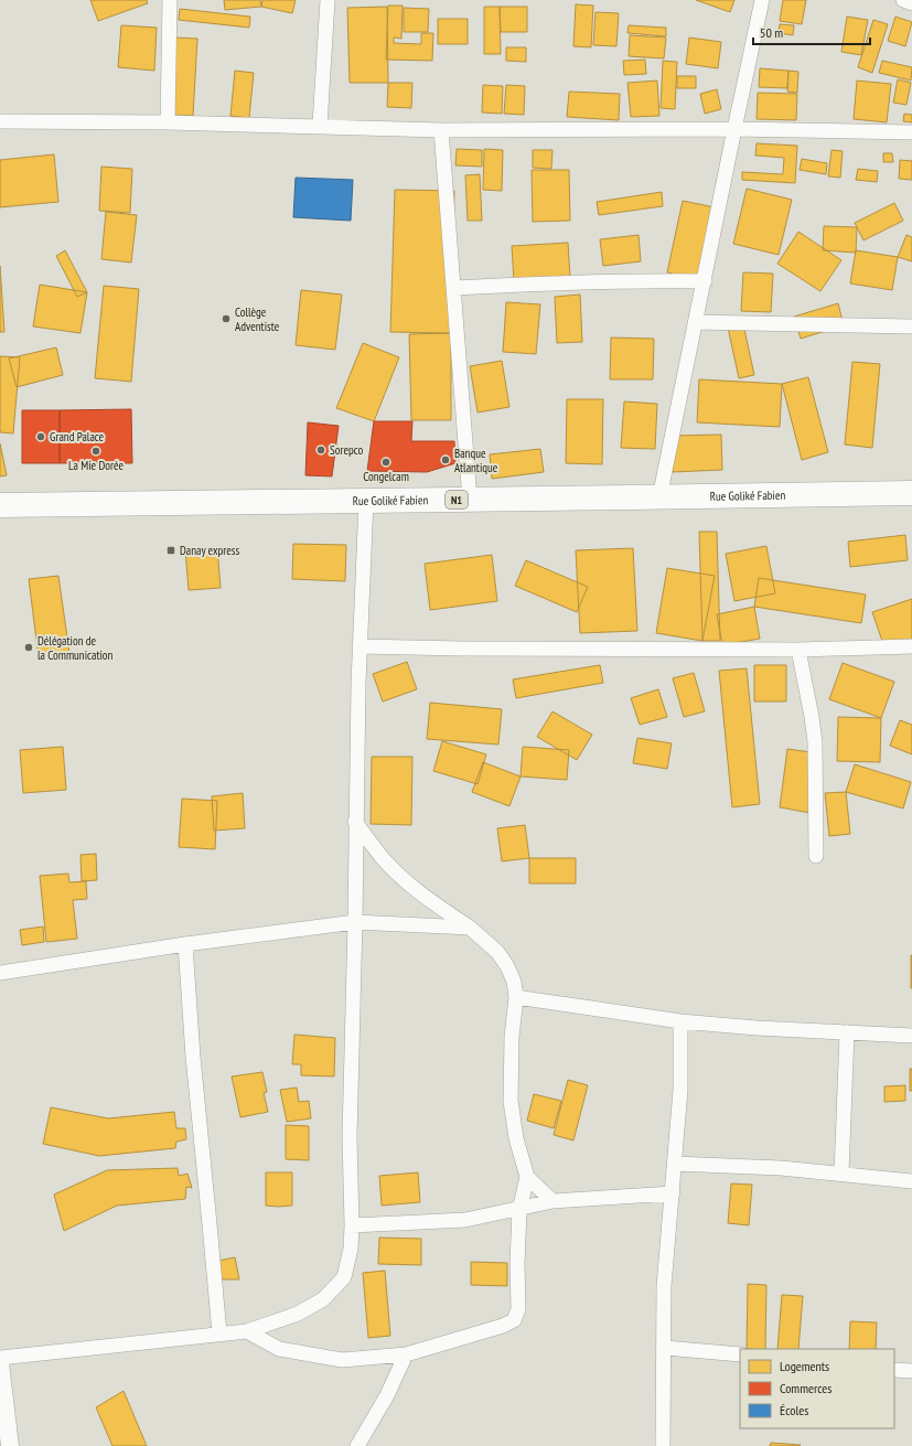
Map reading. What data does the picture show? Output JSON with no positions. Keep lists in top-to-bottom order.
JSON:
{
  "streets": {
    "highway": ["Rue Goliké Fabien", "N1"]
  },
  "places": {
    "other": [
      "Collège Adventiste",
      "Grand Palace",
      "Sorepco",
      "La Mie Dorée",
      "Banque Atlantique",
      "Congelcam",
      "Délégation de la Communication"
    ],
    "transit": ["Danay express"]
  },
  "legend": ["Logements", "Commerces", "Écoles"],
  "scale_bar": "50 m"
}
